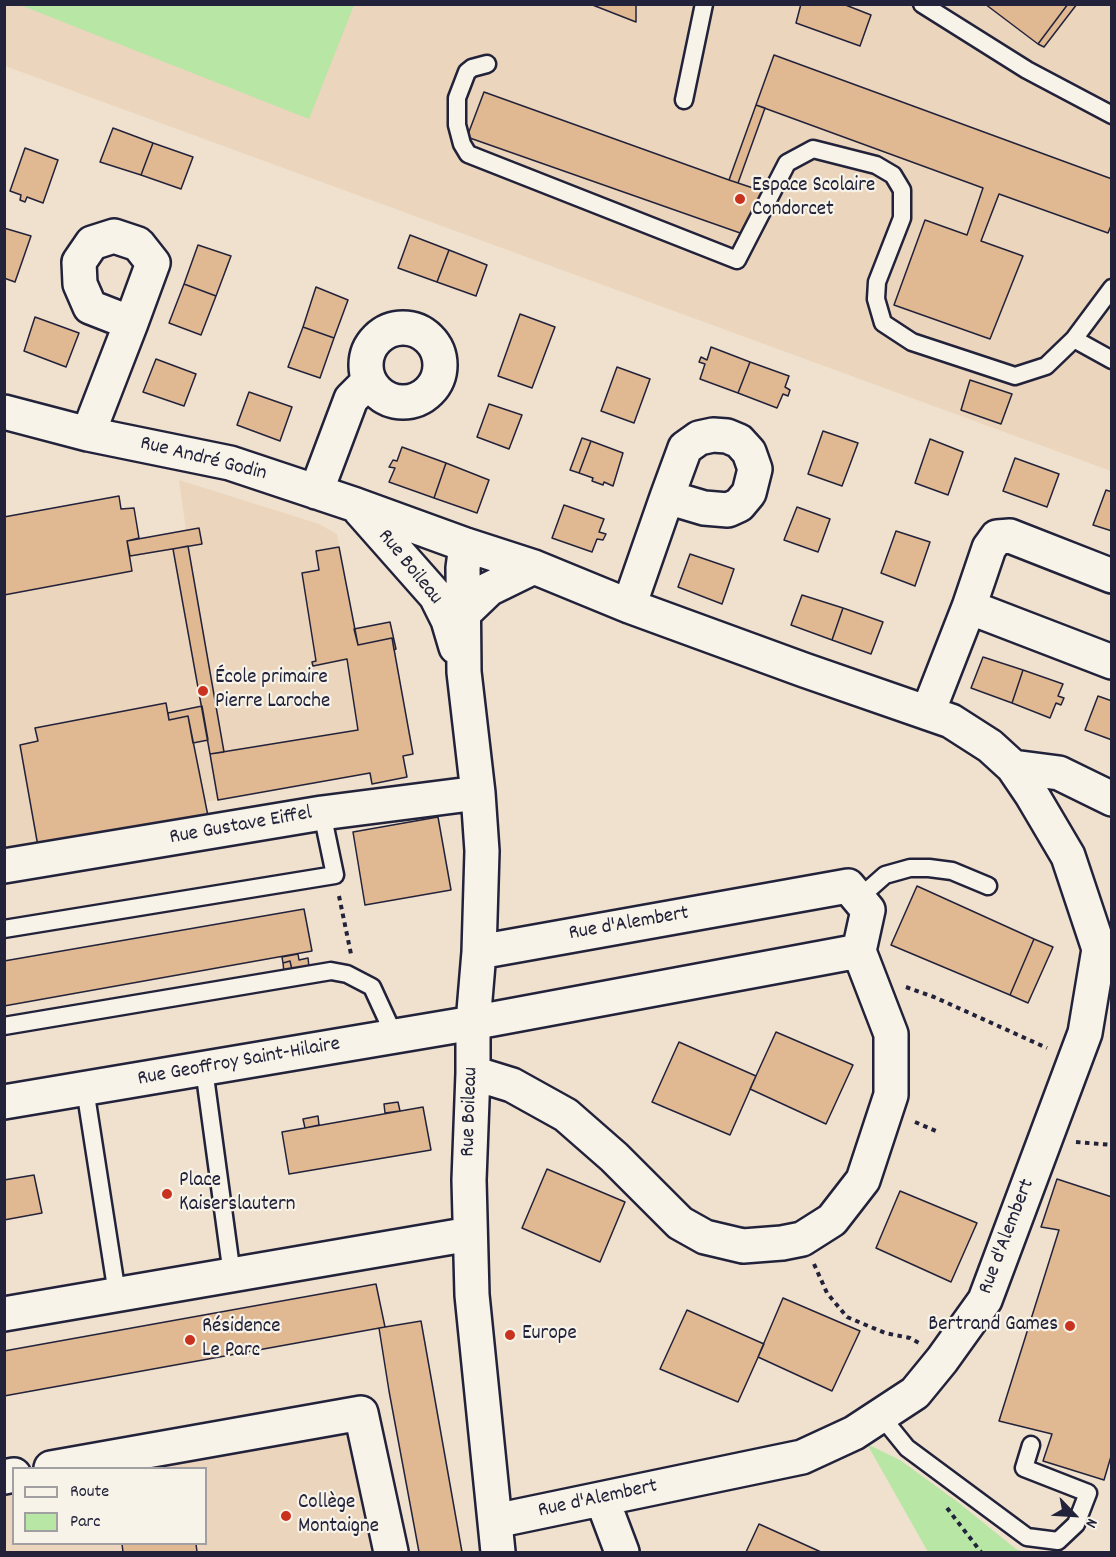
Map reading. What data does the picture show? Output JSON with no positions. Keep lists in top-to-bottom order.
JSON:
{
  "streets": {
    "street": [
      "Rue André Godin",
      "Rue Boileau",
      "Rue Gustave Eiffel",
      "Rue d'Alembert",
      "Rue Geoffroy Saint-Hilaire"
    ]
  },
  "crossings": [
    ["Rue André Godin", "Rue Boileau"],
    ["Rue André Godin", "Rue d'Alembert"],
    ["Rue Boileau", "Rue Gustave Eiffel"],
    ["Rue Boileau", "Rue d'Alembert"],
    ["Rue Boileau", "Rue Geoffroy Saint-Hilaire"]
  ],
  "places": [
    "Espace Scolaire Condorcet",
    "École primaire Pierre Laroche",
    "Place Kaiserslautern",
    "Bertrand Games",
    "Europe",
    "Résidence Le Parc",
    "Collège Montaigne"
  ],
  "legend": ["Route", "Parc"],
  "north": "bottom right"
}
